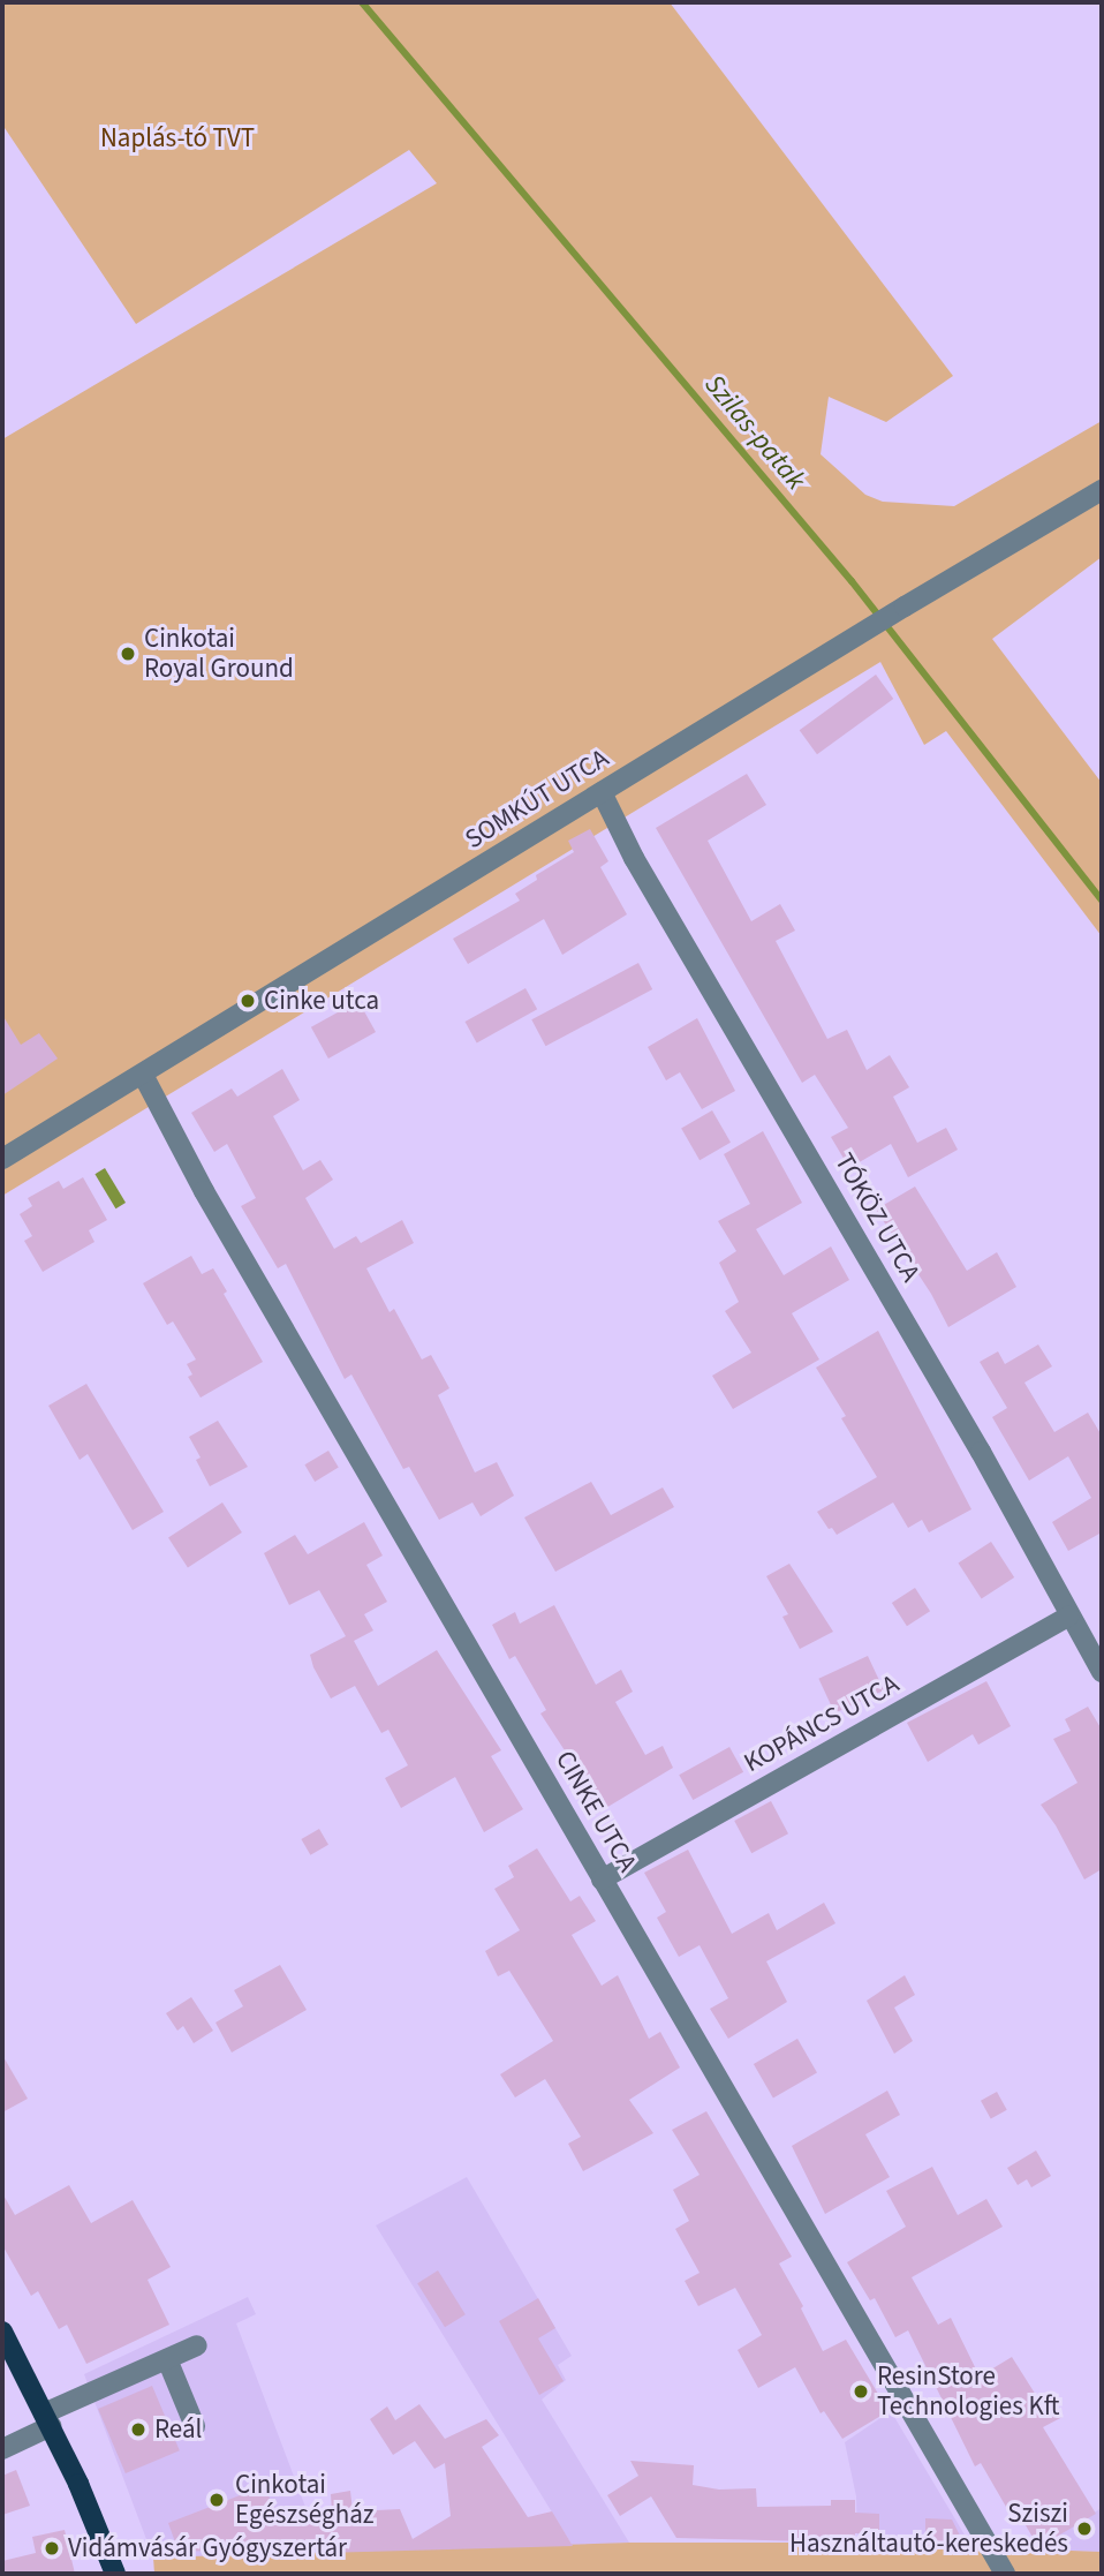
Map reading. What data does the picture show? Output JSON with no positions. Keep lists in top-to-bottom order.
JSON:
{
  "streets": {
    "street": [
      "SOMKÚT UTCA",
      "TÓKÖZ UTCA",
      "KOPÁNCS UTCA",
      "CINKE UTCA"
    ]
  },
  "crossings": [
    ["SOMKÚT UTCA", "TÓKÖZ UTCA"],
    ["SOMKÚT UTCA", "CINKE UTCA"],
    ["TÓKÖZ UTCA", "KOPÁNCS UTCA"],
    ["KOPÁNCS UTCA", "CINKE UTCA"]
  ],
  "water": ["Szilas-patak"],
  "parks": ["Naplás-tó TVT"],
  "places": [
    "Cinkotai Royal Ground",
    "Cinke utca",
    "ResinStore Technologies Kft",
    "Reál",
    "Cinkotai Egészségház",
    "Sziszi Használtautó-kereskedés",
    "Vidámvásár Gyógyszertár"
  ]
}
